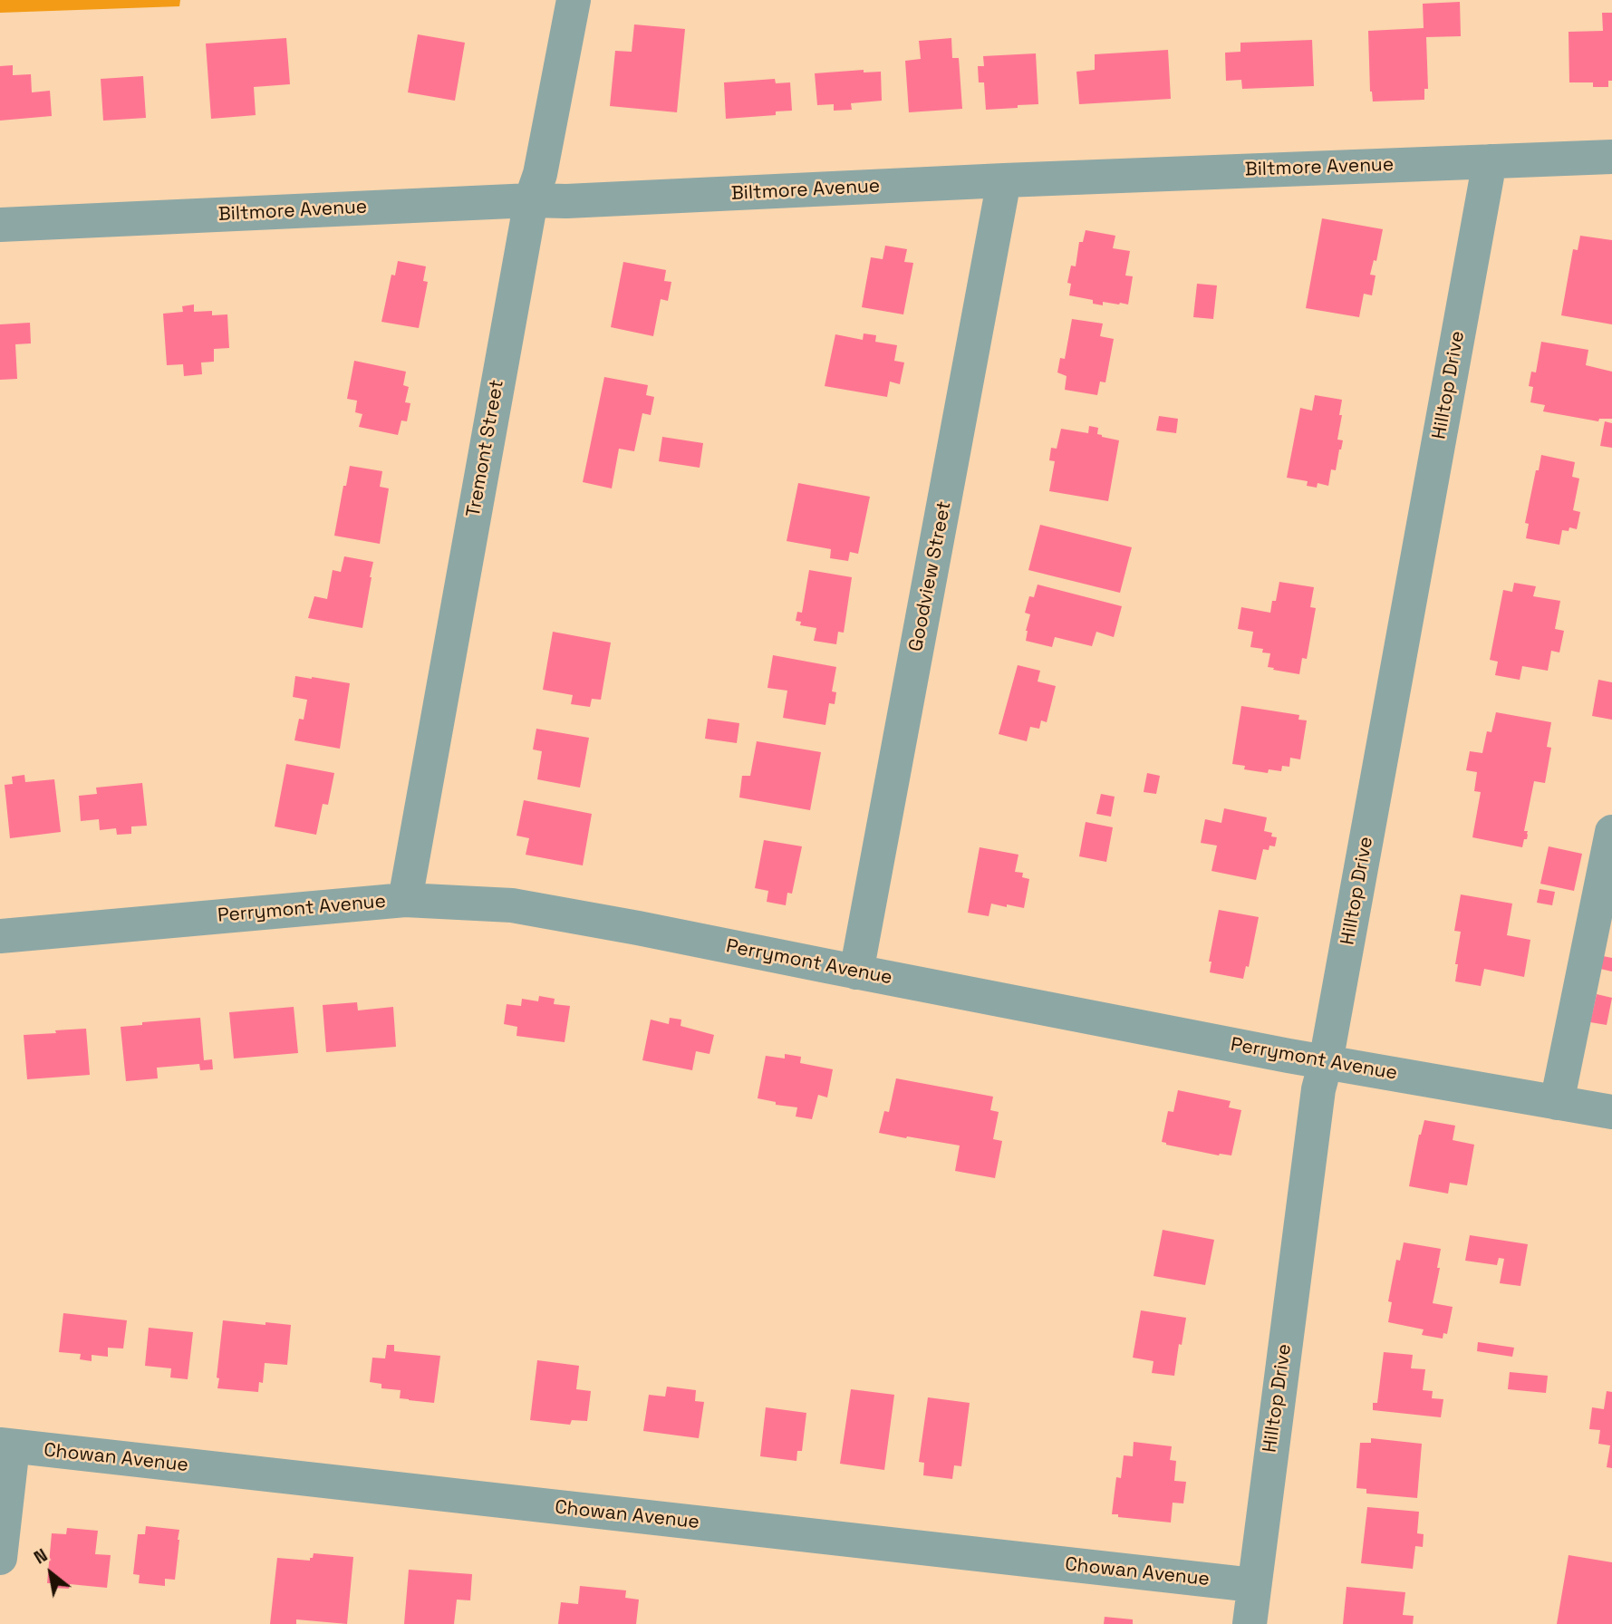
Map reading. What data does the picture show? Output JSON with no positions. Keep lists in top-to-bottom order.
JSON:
{
  "streets": {
    "street": [
      "Biltmore Avenue",
      "Hilltop Drive",
      "Tremont Street",
      "Goodview Street",
      "Perrymont Avenue",
      "Chowan Avenue"
    ]
  },
  "crossings": [
    ["Biltmore Avenue", "Hilltop Drive"],
    ["Biltmore Avenue", "Tremont Street"],
    ["Biltmore Avenue", "Goodview Street"],
    ["Hilltop Drive", "Perrymont Avenue"],
    ["Hilltop Drive", "Chowan Avenue"],
    ["Tremont Street", "Perrymont Avenue"],
    ["Goodview Street", "Perrymont Avenue"]
  ],
  "north": "top left"
}
